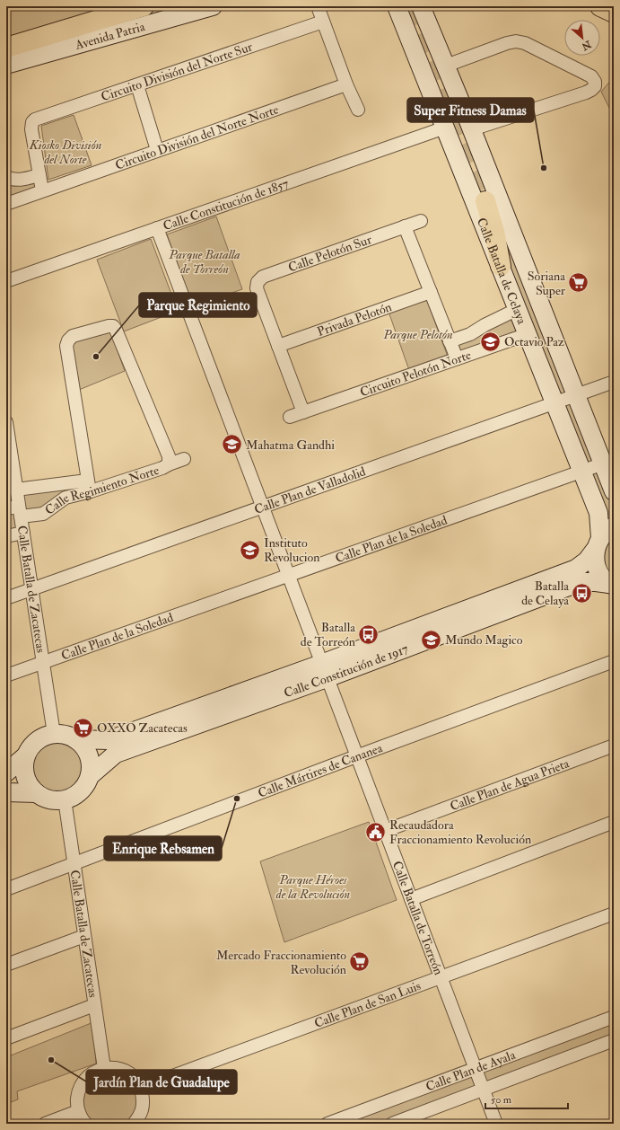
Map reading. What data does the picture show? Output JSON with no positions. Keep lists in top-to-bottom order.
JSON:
{
  "streets": {
    "street": [
      "Avenida Patria",
      "Circuito División del Norte Sur",
      "Circuito División del Norte Norte",
      "Calle Constitución de 1857",
      "Calle Pelotón Sur",
      "Calle Batalla de Celaya",
      "Privada Pelotón",
      "Circuito Pelotón Norte",
      "Calle Plan de Valladolid",
      "Calle Regimiento Norte",
      "Calle Plan de la Soledad",
      "Calle Batalla de Zacatecas",
      "Calle Constitución de 1917",
      "Calle Mártires de Cananea",
      "Calle Plan de Agua Prieta",
      "Calle Batalla de Torreón",
      "Calle Plan de San Luis",
      "Calle Plan de Ayala"
    ]
  },
  "crossings": [
    ["Calle Constitución de 1857", "Calle Batalla de Celaya"],
    ["Calle Constitución de 1857", "Calle Batalla de Torreón"],
    ["Calle Pelotón Sur", "Privada Pelotón"],
    ["Calle Batalla de Celaya", "Circuito Pelotón Norte"],
    ["Calle Batalla de Celaya", "Calle Plan de Valladolid"],
    ["Calle Batalla de Celaya", "Calle Plan de la Soledad"],
    ["Calle Batalla de Celaya", "Calle Constitución de 1917"],
    ["Calle Plan de Valladolid", "Calle Batalla de Zacatecas"],
    ["Calle Plan de Valladolid", "Calle Batalla de Torreón"],
    ["Calle Regimiento Norte", "Calle Batalla de Zacatecas"],
    ["Calle Plan de la Soledad", "Calle Batalla de Zacatecas"],
    ["Calle Plan de la Soledad", "Calle Batalla de Torreón"],
    ["Calle Batalla de Zacatecas", "Calle Constitución de 1917"],
    ["Calle Batalla de Zacatecas", "Calle Mártires de Cananea"],
    ["Calle Constitución de 1917", "Calle Batalla de Torreón"],
    ["Calle Mártires de Cananea", "Calle Batalla de Torreón"],
    ["Calle Plan de Agua Prieta", "Calle Batalla de Torreón"],
    ["Calle Batalla de Torreón", "Calle Plan de San Luis"],
    ["Calle Batalla de Torreón", "Calle Plan de Ayala"]
  ],
  "parks": [
    "Kiosko División del Norte",
    "Parque Batalla de Torreón",
    "Parque Pelotón",
    "Parque Héroes de la Revolución"
  ],
  "places": {
    "other": [
      "Super Fitness Damas",
      "Parque Regimiento",
      "Enrique Rebsamen",
      "Jardín Plan de Guadalupe"
    ],
    "supermarket": ["Soriana Super", "OXXO Zacatecas", "Mercado Fraccionamiento Revolución"],
    "school or university": [
      "Octavio Paz",
      "Mahatma Gandhi",
      "Instituto Revolucion",
      "Mundo Magico"
    ],
    "bus stop": ["Batalla de Celaya", "Batalla de Torreón"],
    "public building": ["Recaudadora Fraccionamiento Revolución"]
  },
  "scale_bar": "50 m",
  "north": "bottom right"
}
